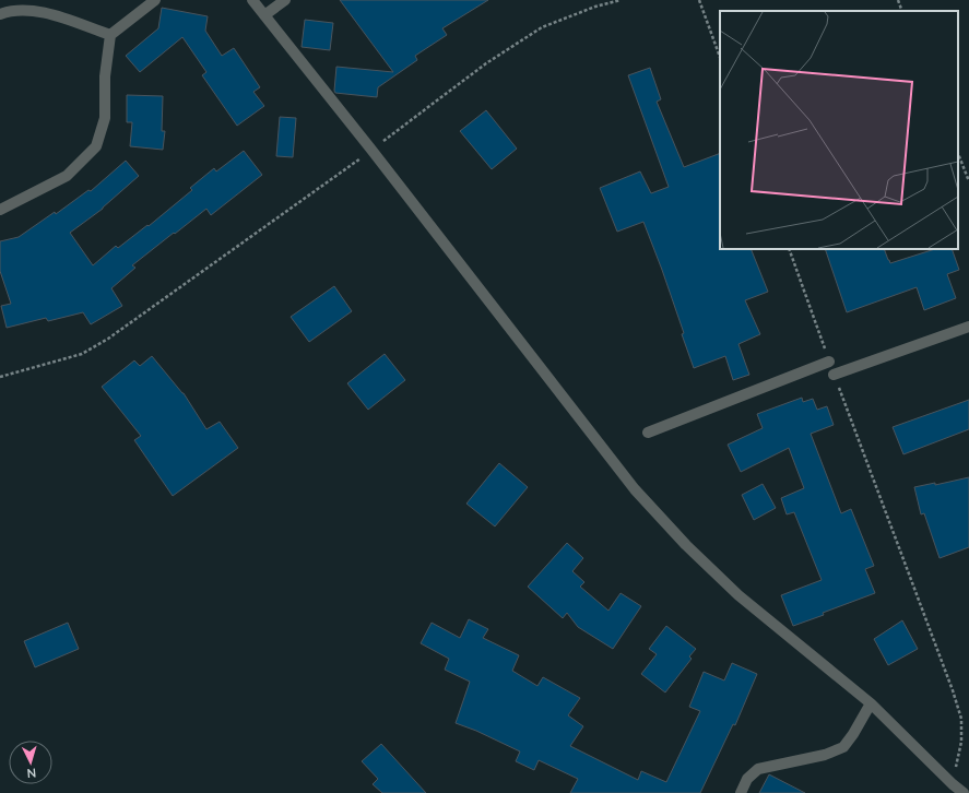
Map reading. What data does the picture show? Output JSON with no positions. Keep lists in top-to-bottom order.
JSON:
{
  "north": "bottom"
}
